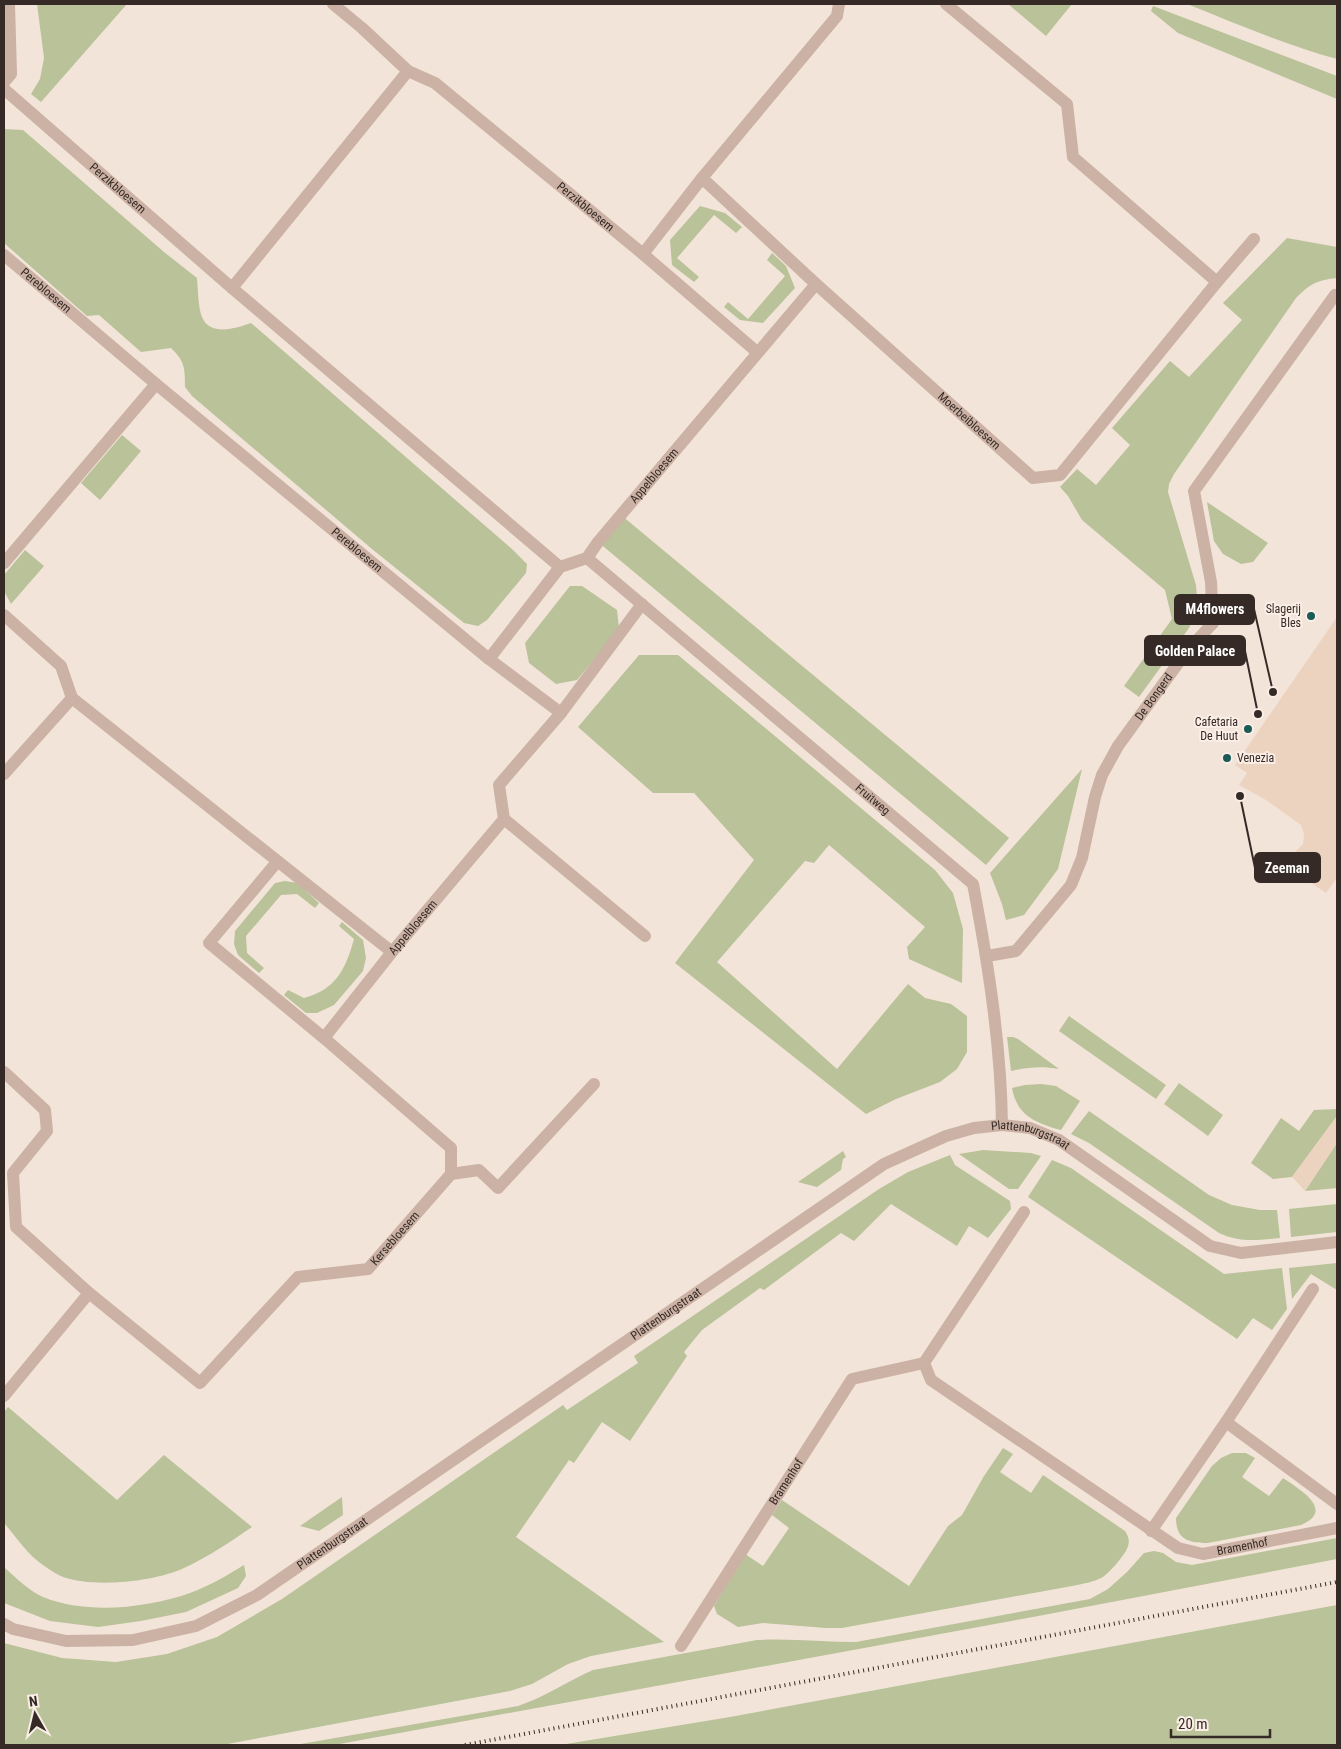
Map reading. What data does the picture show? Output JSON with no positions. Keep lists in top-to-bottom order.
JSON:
{
  "streets": {
    "street": [
      "Perzikbloesem",
      "Perebloesem",
      "Moerbeibloesem",
      "Appelbloesem",
      "De Bongerd",
      "Fruitweg",
      "Plattenburgstraat",
      "Kersebloesem",
      "Bramenhof"
    ]
  },
  "crossings": [
    ["Perzikbloesem", "Appelbloesem"],
    ["Moerbeibloesem", "Appelbloesem"],
    ["Appelbloesem", "Fruitweg"],
    ["De Bongerd", "Fruitweg"],
    ["Fruitweg", "Plattenburgstraat"]
  ],
  "places": [
    "Slagerij Bles",
    "M4flowers",
    "Golden Palace",
    "Cafetaria De Huut",
    "Venezia",
    "Zeeman"
  ],
  "scale_bar": "20 m",
  "north": "top"
}
